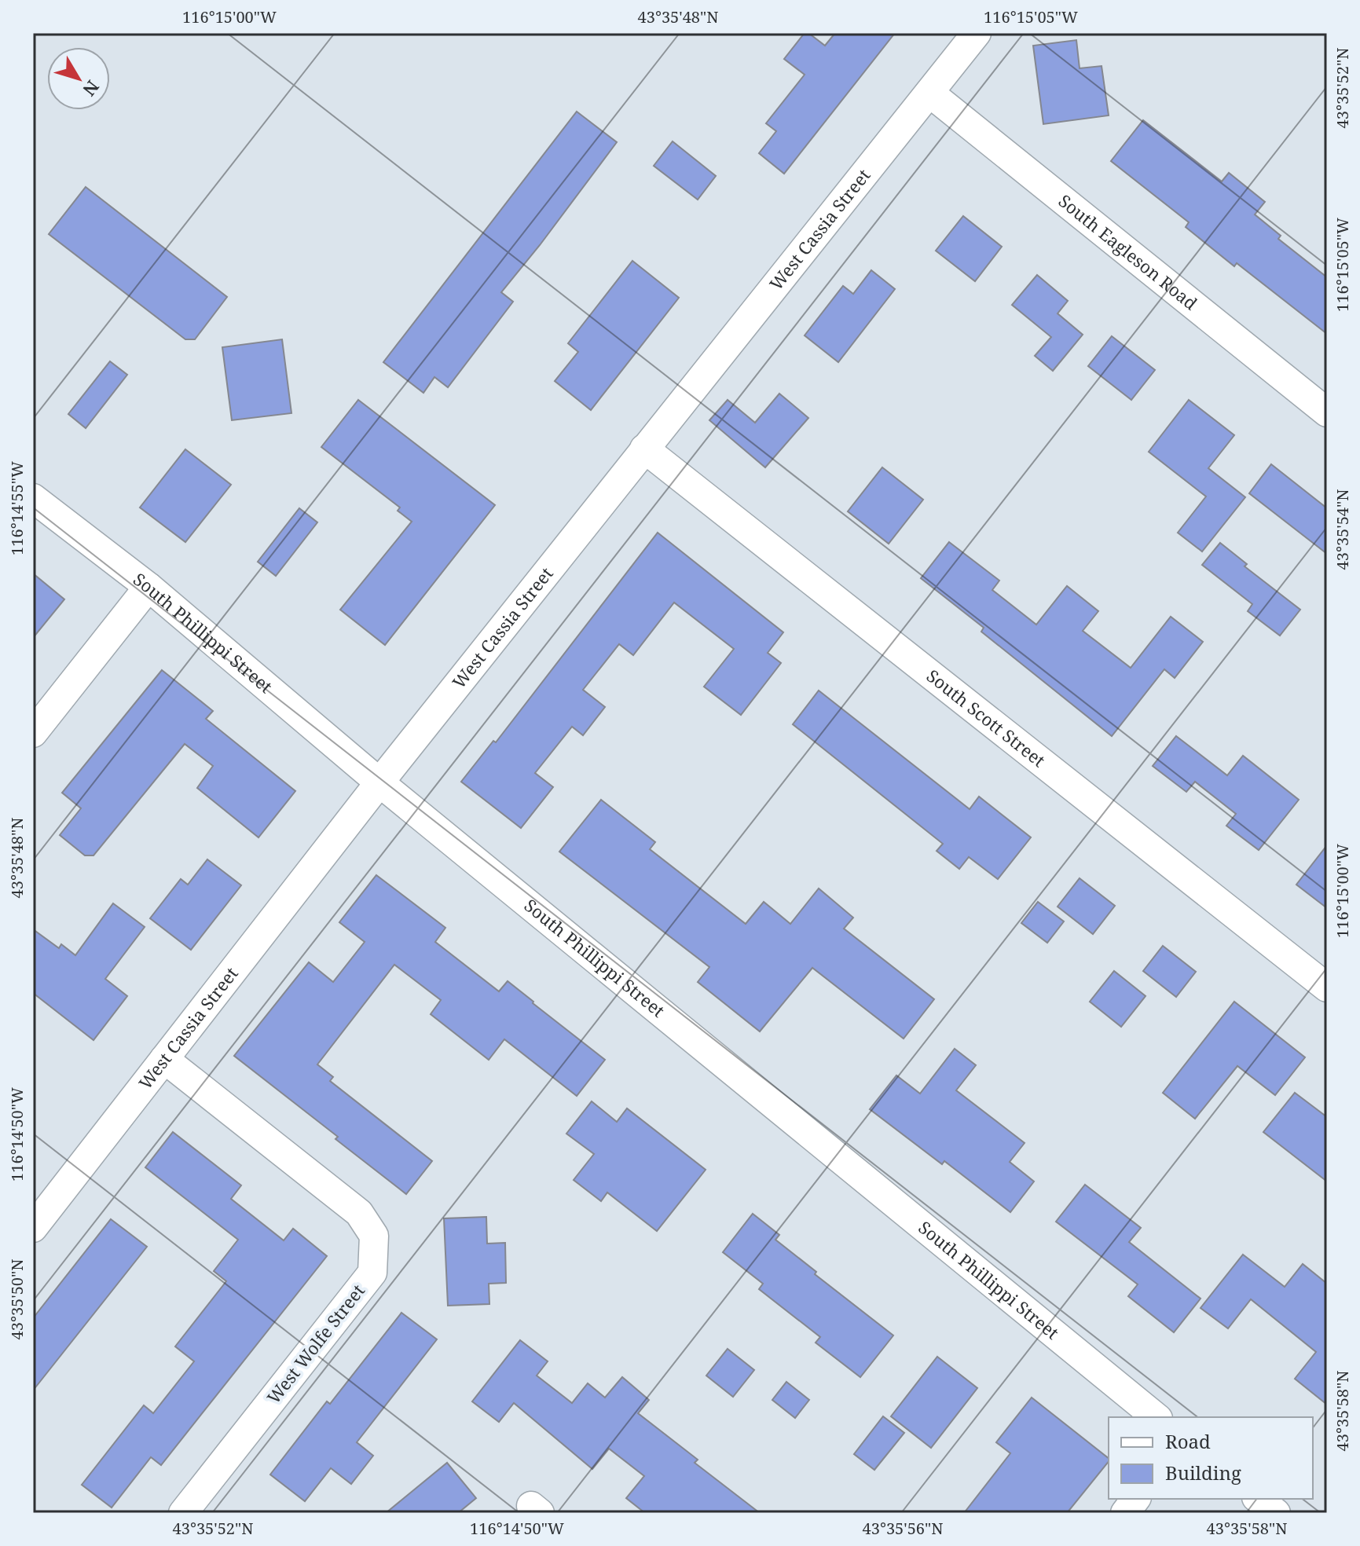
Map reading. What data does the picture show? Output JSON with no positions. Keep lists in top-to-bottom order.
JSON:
{
  "streets": {
    "street": [
      "West Cassia Street",
      "South Eagleson Road",
      "South Phillippi Street",
      "South Scott Street",
      "West Wolfe Street"
    ]
  },
  "crossings": [
    ["West Cassia Street", "South Eagleson Road"],
    ["West Cassia Street", "South Phillippi Street"],
    ["West Cassia Street", "South Scott Street"],
    ["West Cassia Street", "West Wolfe Street"]
  ],
  "legend": ["Road", "Building"],
  "north": "bottom right",
  "coordinates": [
    "116°15'00\"W",
    "43°35'48\"N",
    "116°15'05\"W",
    "43°35'52\"N",
    "116°14'55\"W",
    "43°35'54\"N",
    "116°14'50\"W",
    "43°35'50\"N",
    "43°35'58\"N",
    "43°35'56\"N"
  ]
}
